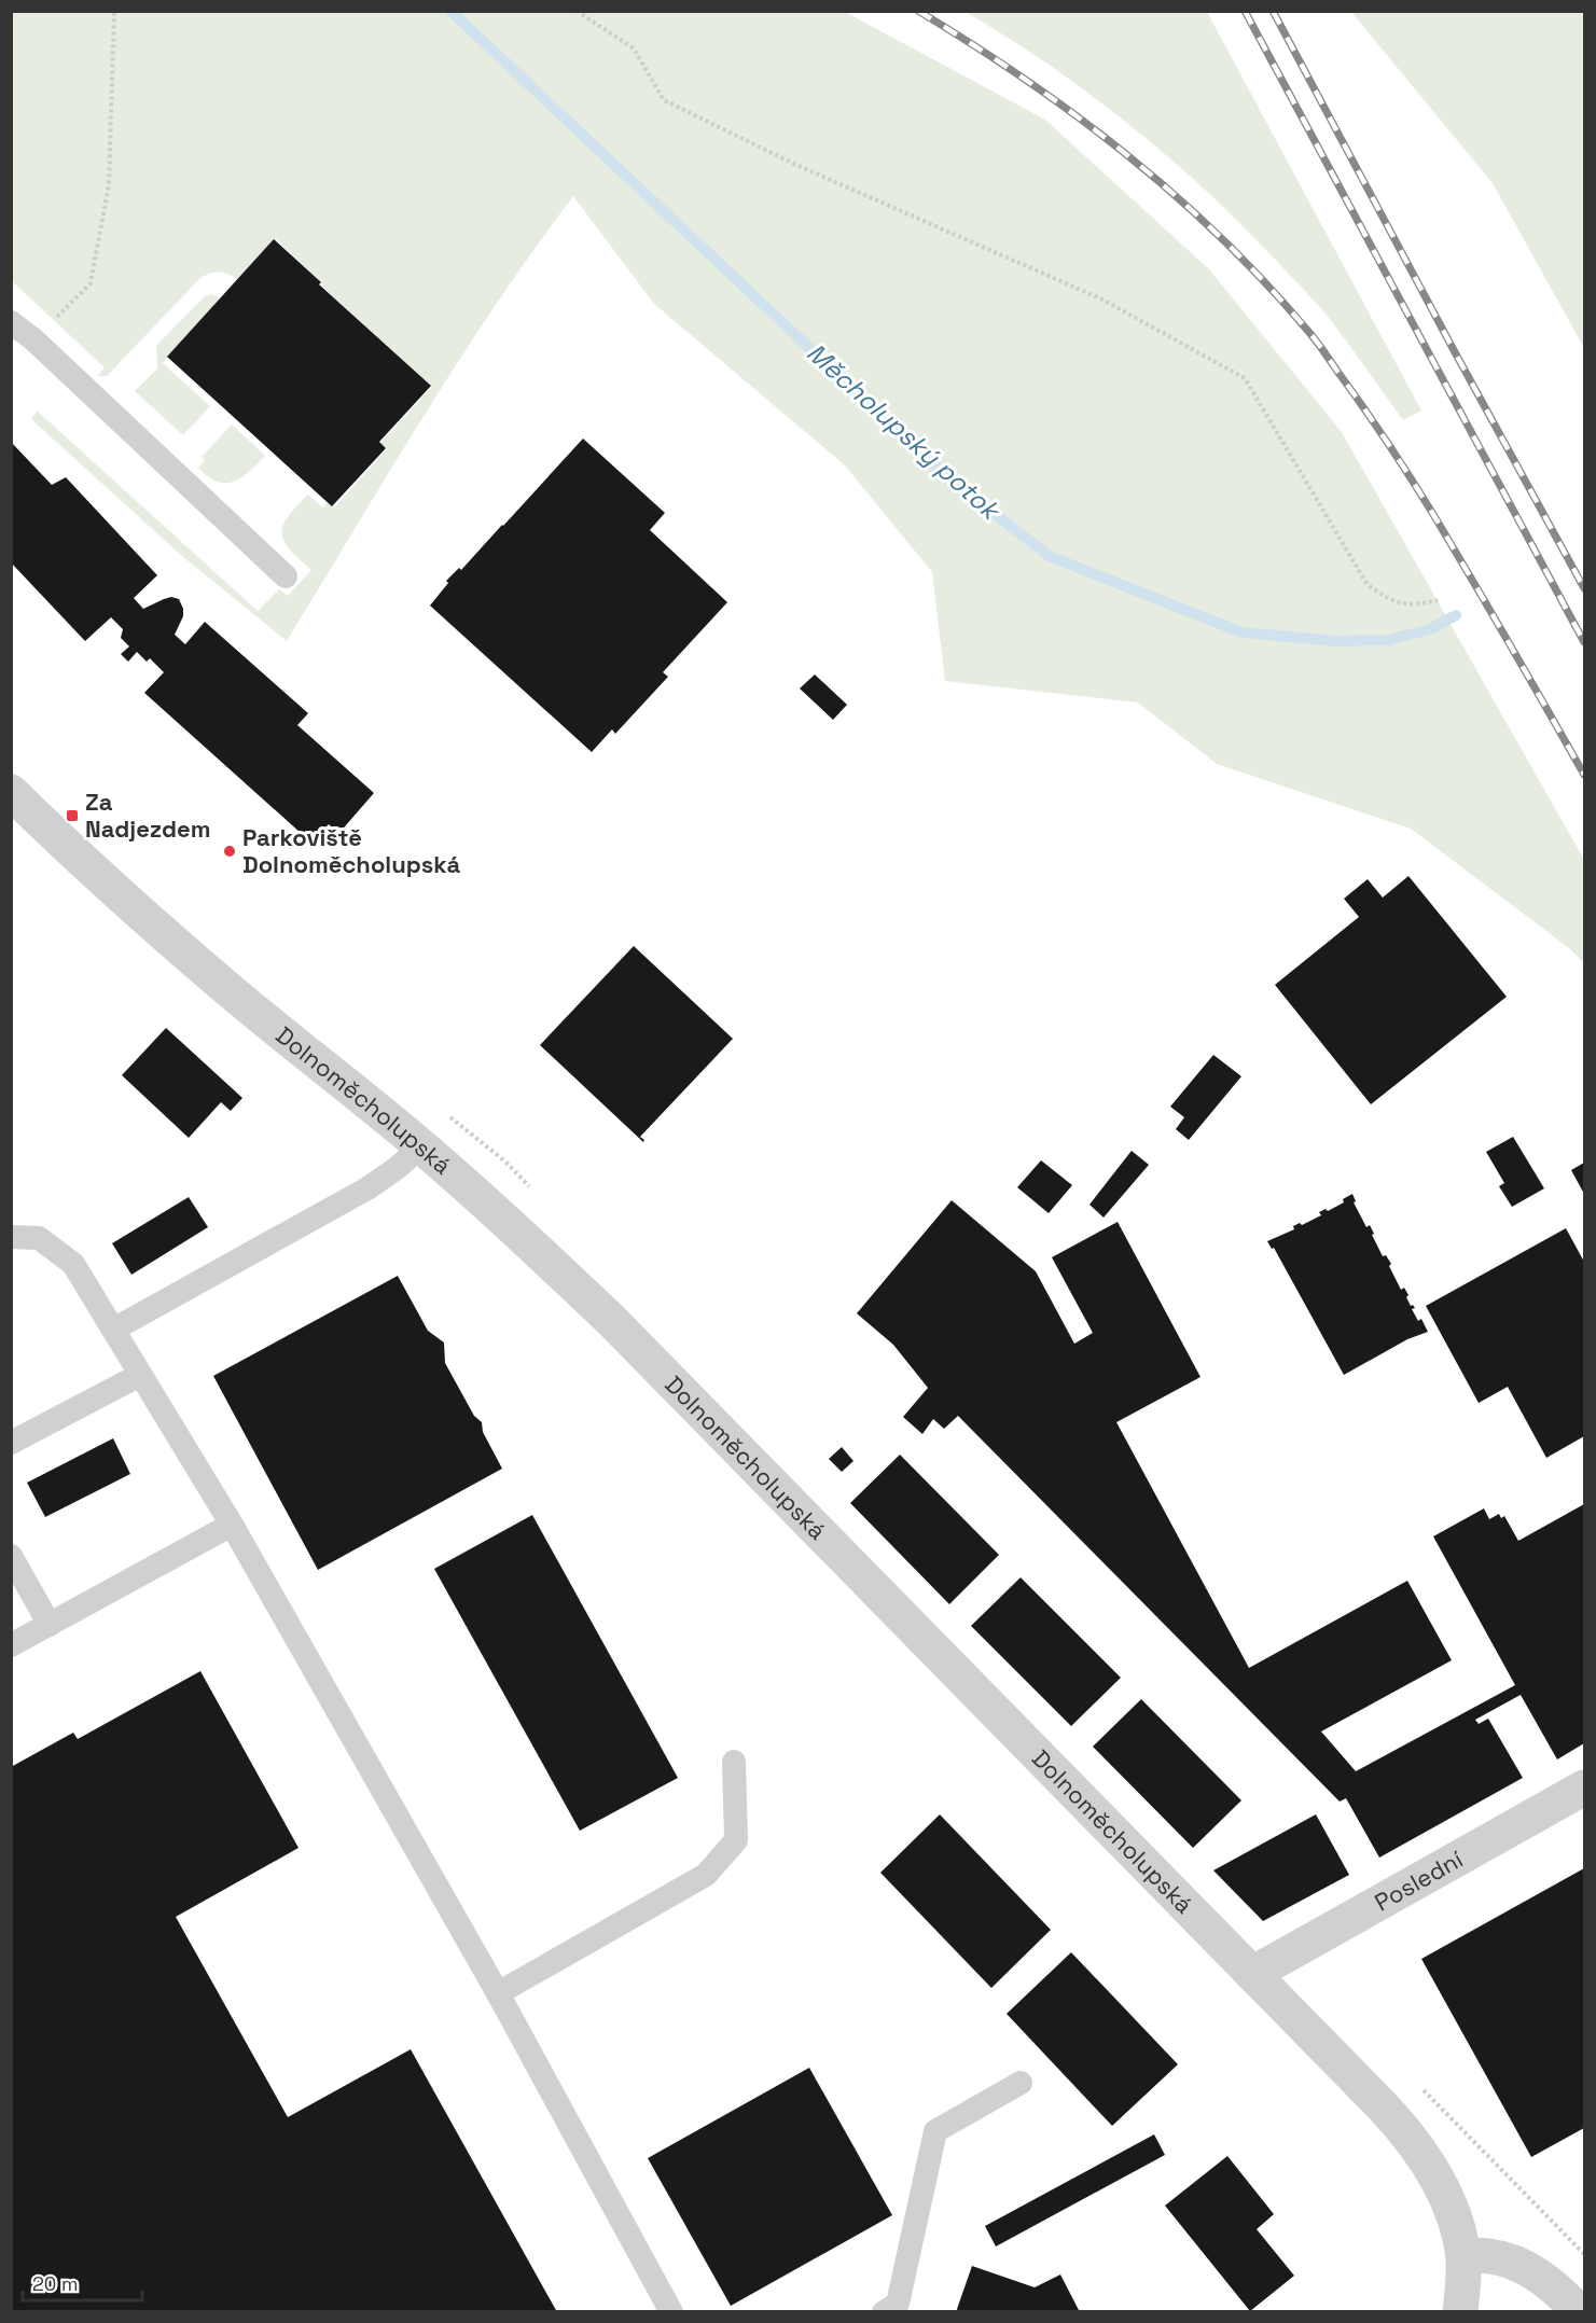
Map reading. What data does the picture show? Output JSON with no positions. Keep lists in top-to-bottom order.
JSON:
{
  "streets": {
    "street": ["Dolnoměcholupská", "Poslední"]
  },
  "crossings": [
    ["Dolnoměcholupská", "Poslední"]
  ],
  "water": ["Měcholupský potok"],
  "places": {
    "transit": ["Za Nadjezdem"],
    "other": ["Parkoviště Dolnoměcholupská"]
  },
  "scale_bar": "20 m"
}
